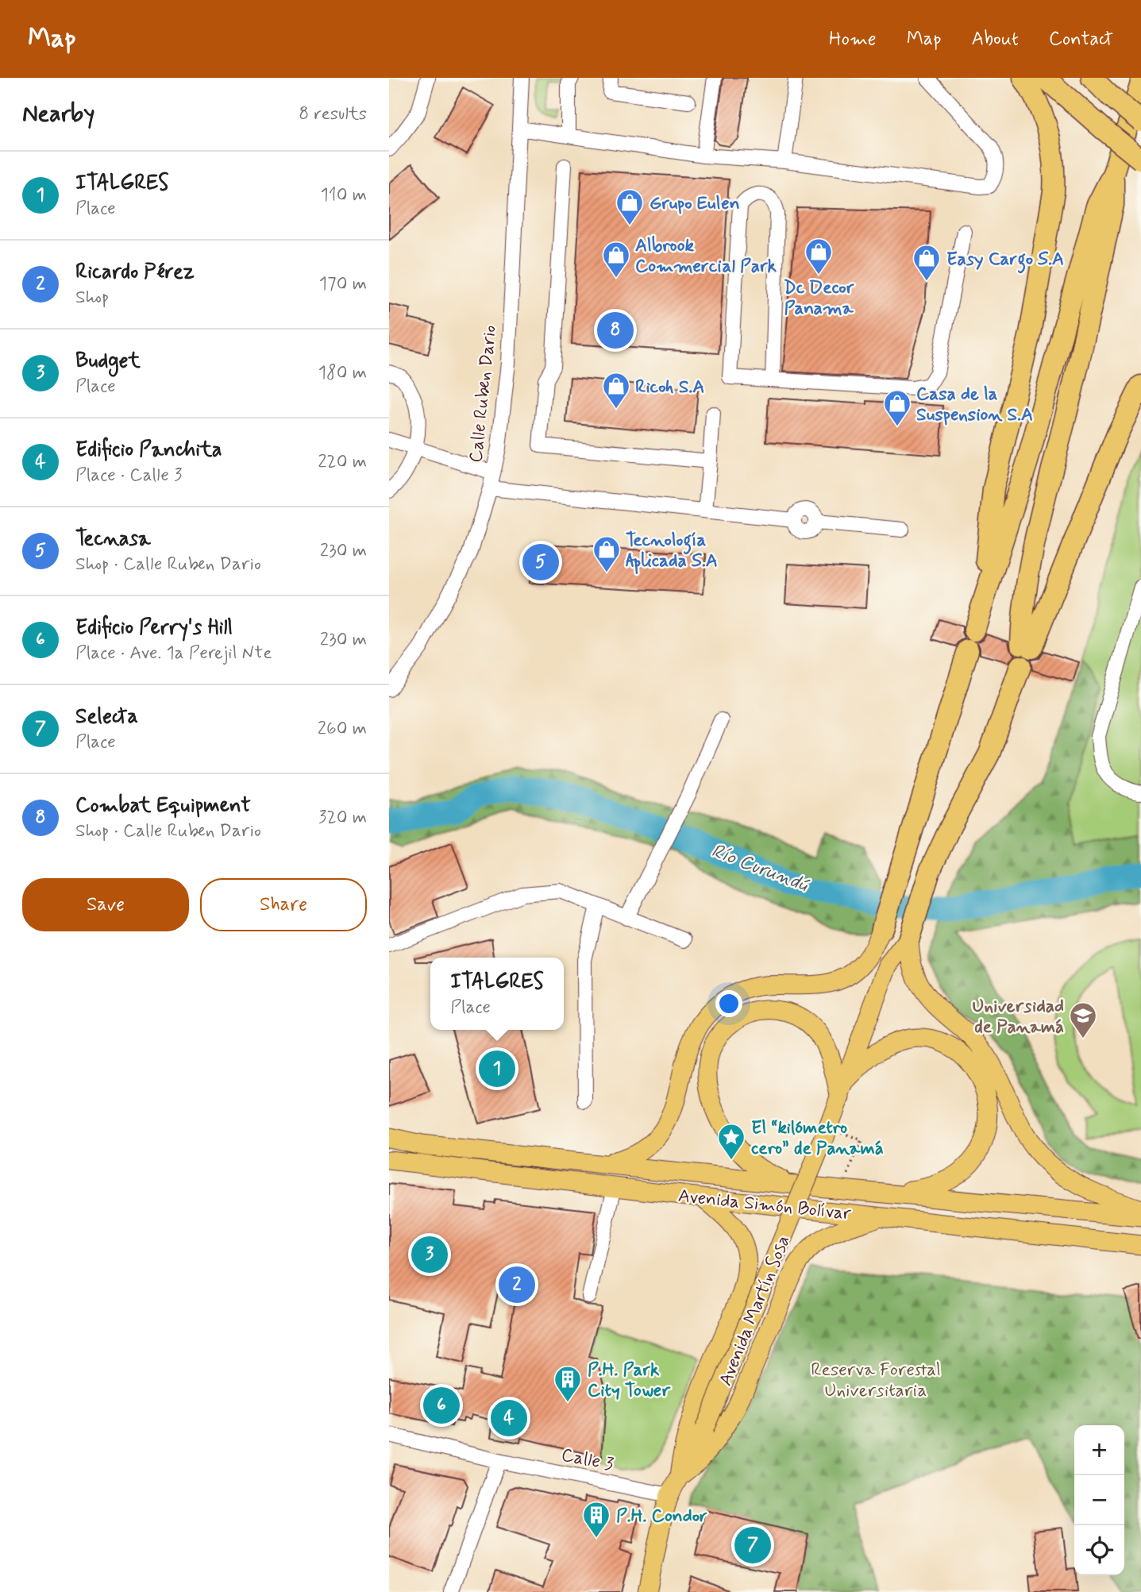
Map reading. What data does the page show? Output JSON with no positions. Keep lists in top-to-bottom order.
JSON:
{
  "streets": {
    "main road": ["Avenida Simón Bolívar", "Avenida Martín Sosa"],
    "street": ["Calle Ruben Dario", "Calle 3"]
  },
  "crossings": [
    ["Avenida Martín Sosa", "Calle 3"]
  ],
  "water": ["Río Curundú"],
  "parks": ["Reserva Forestal Universitaria"],
  "places": {
    "shop": [
      "Grupo Eulen",
      "Dc Decor Panama",
      "Albrook Commercial Park",
      "Easy Cargo S.A",
      "Ricoh S.A",
      "Casa de la Suspension S.A",
      "Tecnología Aplicada S.A"
    ],
    "school or university": ["Universidad de Panamá"],
    "place": ["El “kilómetro cero” de Panamá"],
    "building": ["P.H. Park City Tower", "P.H. Condor"]
  },
  "page": {
    "header": "Map",
    "nav": [
      "Home",
      "Map",
      "About",
      "Contact"
    ],
    "heading": ["Nearby", "8 results"],
    "list": [
      {
        "mark": "1",
        "name": "ITALGRES",
        "note": "Place",
        "value": "110 m"
      },
      {
        "mark": "2",
        "name": "Ricardo Pérez",
        "note": "Shop",
        "value": "170 m"
      },
      {
        "mark": "3",
        "name": "Budget",
        "note": "Place",
        "value": "180 m"
      },
      {
        "mark": "4",
        "name": "Edificio Panchita",
        "note": "Place · Calle 3",
        "value": "220 m"
      },
      {
        "mark": "5",
        "name": "Tecnasa",
        "note": "Shop · Calle Ruben Dario",
        "value": "230 m"
      },
      {
        "mark": "6",
        "name": "Edificio Perry's Hill",
        "note": "Place · Ave. 1a Perejil Nte",
        "value": "230 m"
      },
      {
        "mark": "7",
        "name": "Selecta",
        "note": "Place",
        "value": "260 m"
      },
      {
        "mark": "8",
        "name": "Combat Equipment",
        "note": "Shop · Calle Ruben Dario",
        "value": "320 m"
      }
    ],
    "pins": [
      "8",
      "5",
      "1",
      "3",
      "2",
      "6",
      "4",
      "7"
    ],
    "buttons": ["Save", "Share"],
    "popup": ["ITALGRES", "Place"],
    "map_buttons": ["+", "−"]
  }
}
